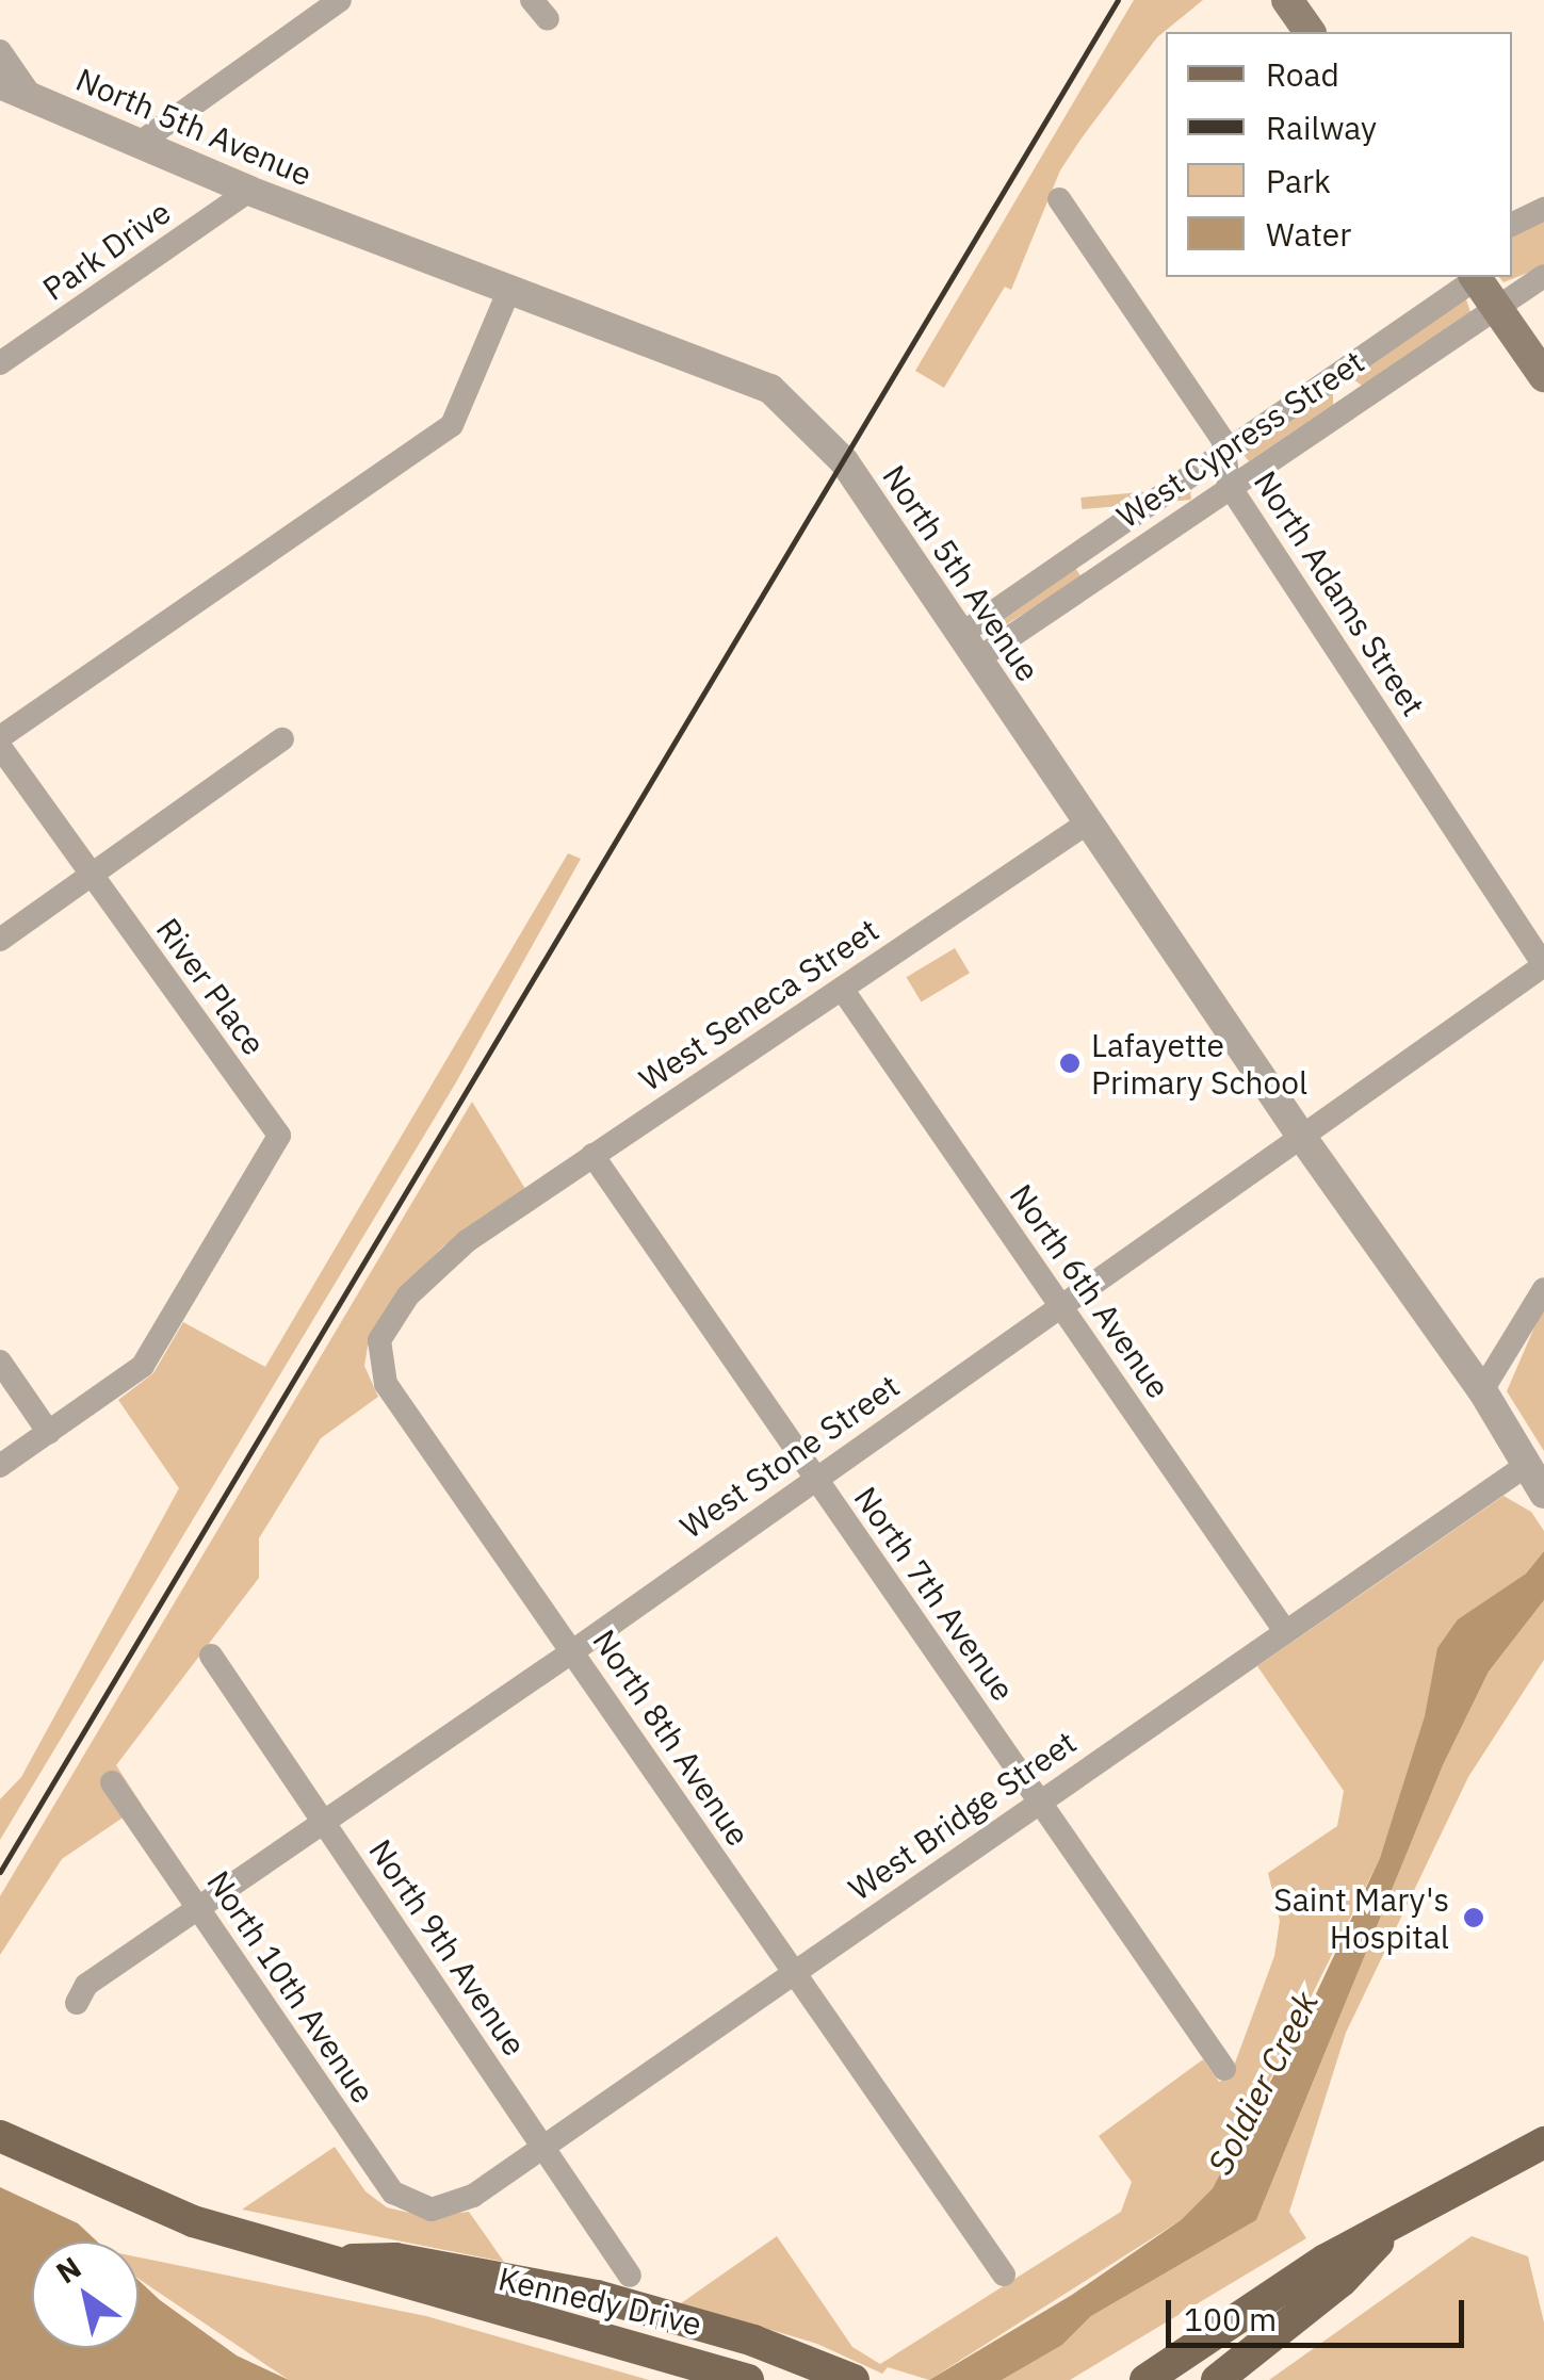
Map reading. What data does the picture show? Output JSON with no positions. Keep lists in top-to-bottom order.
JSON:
{
  "streets": {
    "main road": ["Kennedy Drive"],
    "street": [
      "North 5th Avenue",
      "Park Drive",
      "West Cypress Street",
      "North Adams Street",
      "River Place",
      "West Seneca Street",
      "North 6th Avenue",
      "West Stone Street",
      "North 7th Avenue",
      "North 8th Avenue",
      "West Bridge Street",
      "North 9th Avenue",
      "North 10th Avenue"
    ]
  },
  "crossings": [
    ["North 5th Avenue", "Park Drive"],
    ["North 5th Avenue", "West Cypress Street"],
    ["North 5th Avenue", "West Seneca Street"],
    ["North 5th Avenue", "West Stone Street"],
    ["North 5th Avenue", "West Bridge Street"],
    ["West Cypress Street", "North Adams Street"],
    ["North Adams Street", "West Stone Street"],
    ["West Seneca Street", "North 6th Avenue"],
    ["West Seneca Street", "North 7th Avenue"],
    ["West Seneca Street", "North 8th Avenue"],
    ["North 6th Avenue", "West Stone Street"],
    ["North 6th Avenue", "West Bridge Street"],
    ["West Stone Street", "North 7th Avenue"],
    ["West Stone Street", "North 8th Avenue"],
    ["West Stone Street", "North 9th Avenue"],
    ["West Stone Street", "North 10th Avenue"],
    ["North 7th Avenue", "West Bridge Street"],
    ["North 8th Avenue", "West Bridge Street"],
    ["West Bridge Street", "North 9th Avenue"],
    ["West Bridge Street", "North 10th Avenue"]
  ],
  "water": ["Soldier Creek"],
  "places": ["Lafayette Primary School", "Saint Mary's Hospital"],
  "legend": [
    "Road",
    "Railway",
    "Park",
    "Water"
  ],
  "scale_bar": "100 m",
  "north": "top left"
}
